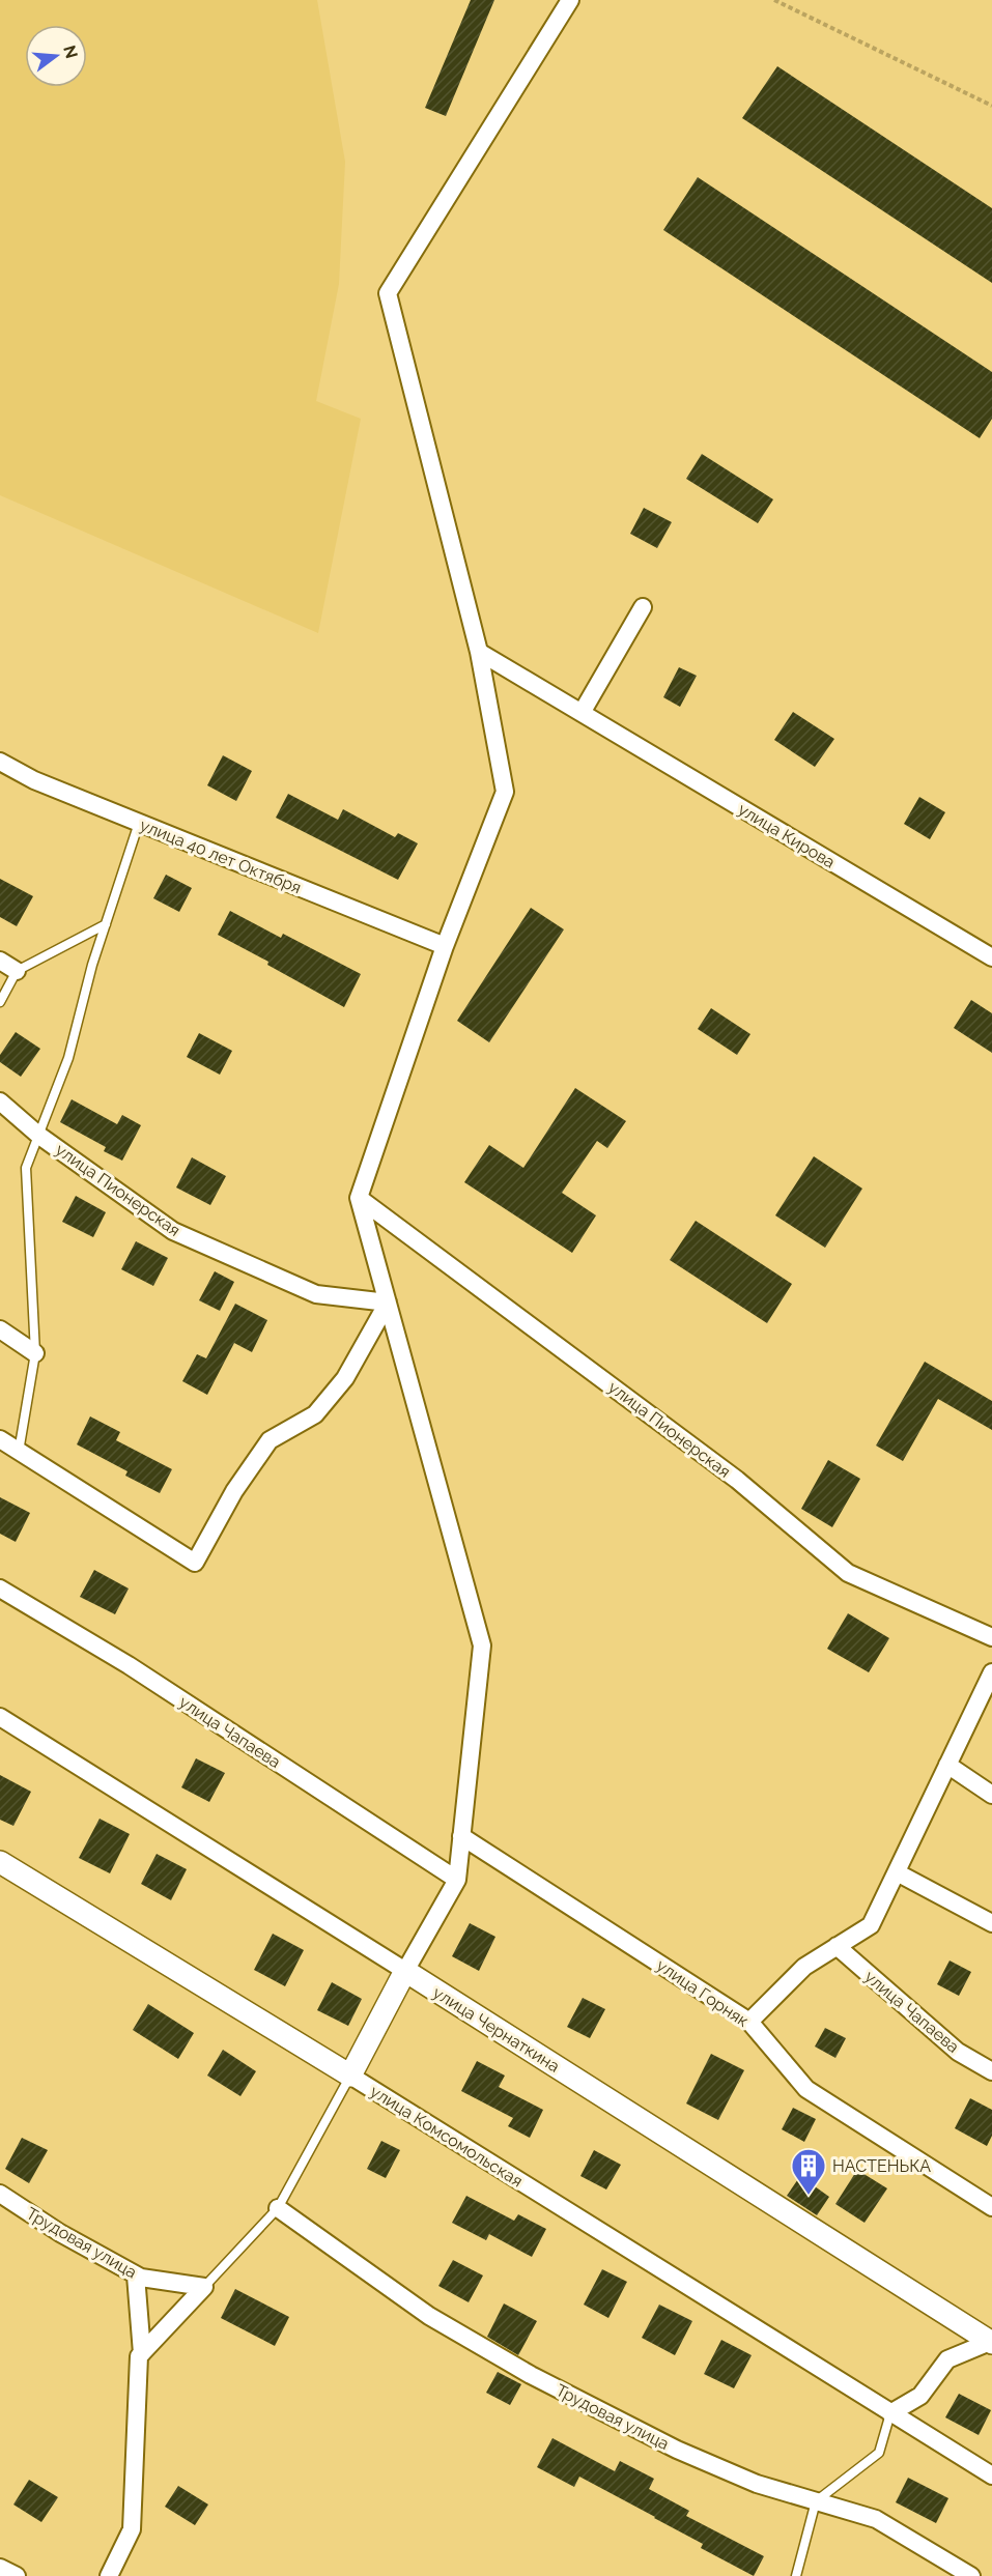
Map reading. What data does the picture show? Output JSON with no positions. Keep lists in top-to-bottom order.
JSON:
{
  "streets": {
    "street": [
      "улица Кирова",
      "улица 40 лет Октября",
      "улица Пионерская",
      "улица Чапаева",
      "улица Горняк",
      "улица Чернаткина",
      "улица Комсомольская",
      "Трудовая улица"
    ]
  },
  "places": {
    "building": ["НАСТЕНЬКА"]
  },
  "north": "right"
}
